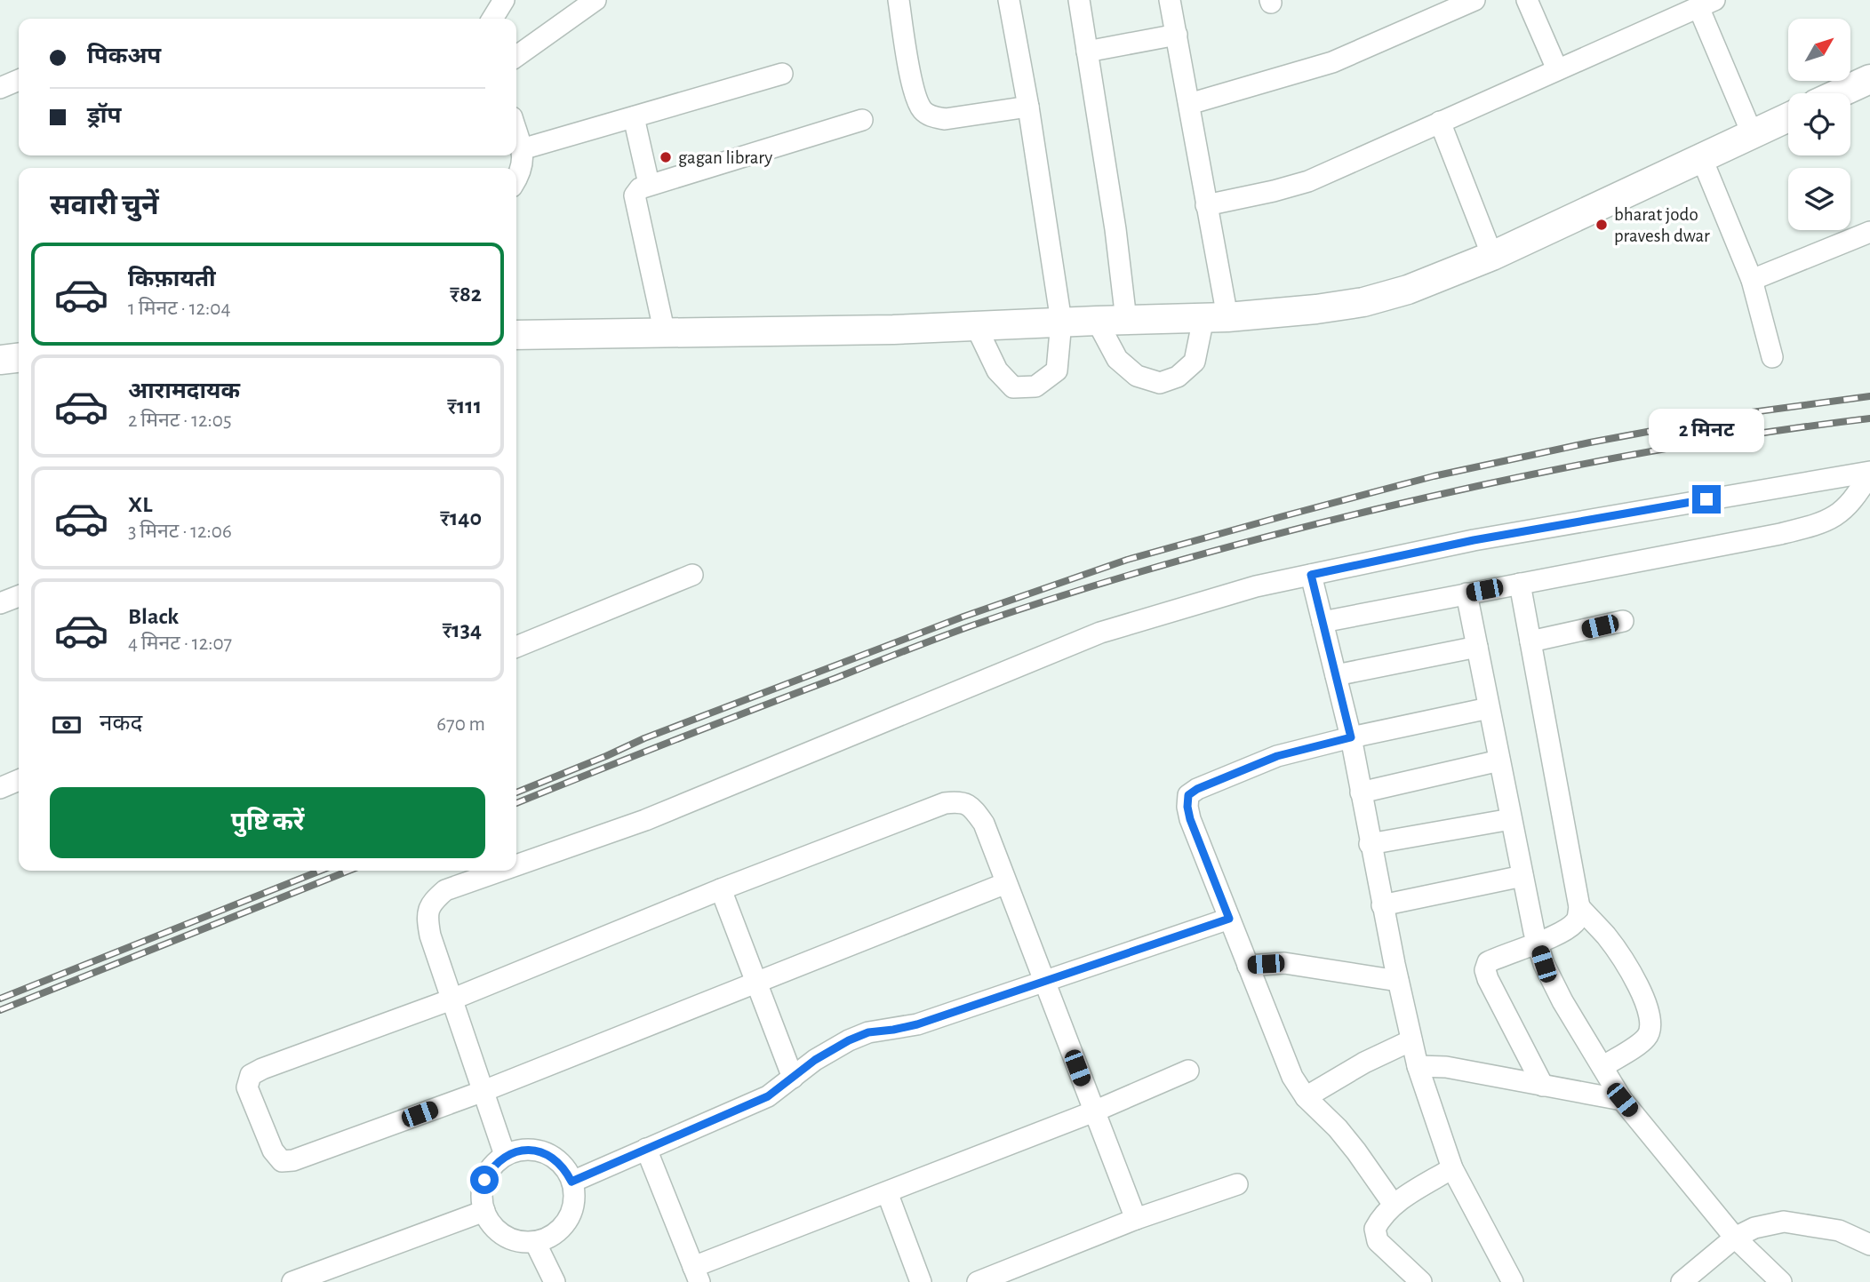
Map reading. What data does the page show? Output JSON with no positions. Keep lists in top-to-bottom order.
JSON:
{
  "places": ["gagan library", "bharat jodo pravesh dwar"],
  "north": "top right",
  "page": {
    "banner": ["पिकअप", "ड्रॉप"],
    "heading": "सवारी चुनें",
    "list": [
      {
        "name": "किफ़ायती",
        "note": "1 मिनट · 12:04",
        "value": "₹82"
      },
      {
        "name": "आरामदायक",
        "note": "2 मिनट · 12:05",
        "value": "₹111"
      },
      {
        "name": "XL",
        "note": "3 मिनट · 12:06",
        "value": "₹140"
      },
      {
        "name": "Black",
        "note": "4 मिनट · 12:07",
        "value": "₹134"
      }
    ],
    "bubble": "2 मिनट",
    "pay": ["नकद", "670 m"],
    "buttons": "पुष्टि करें"
  }
}
